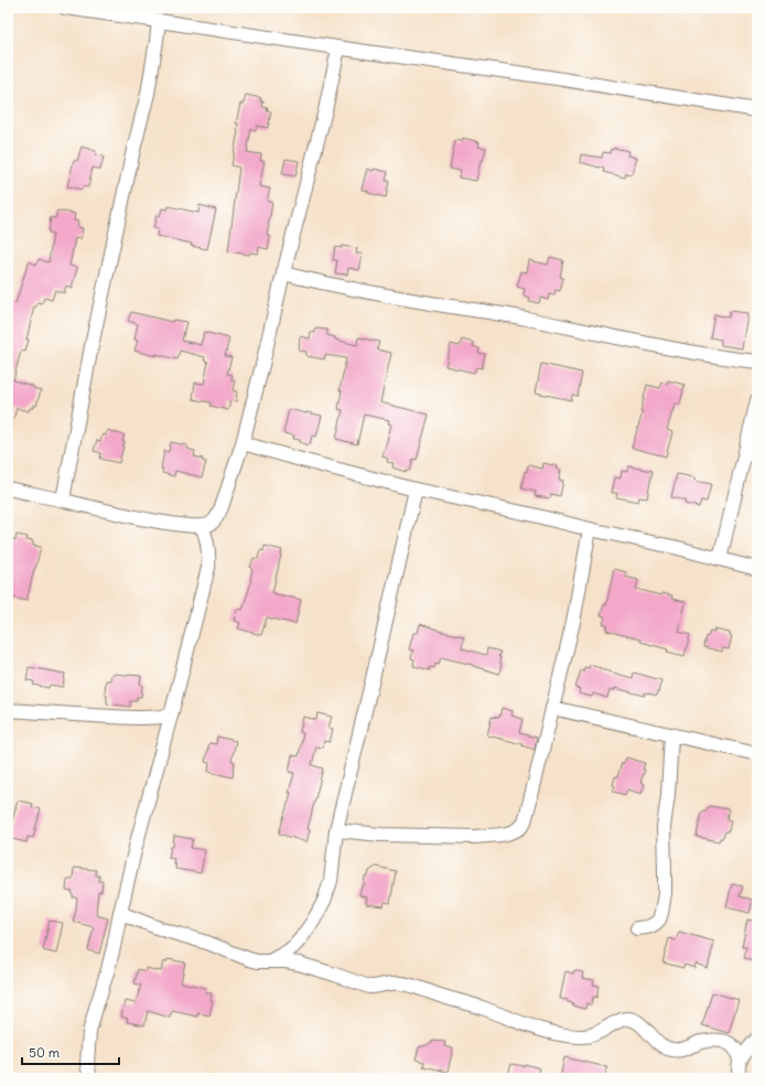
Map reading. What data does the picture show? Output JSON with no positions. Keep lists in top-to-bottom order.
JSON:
{
  "scale_bar": "50 m"
}
